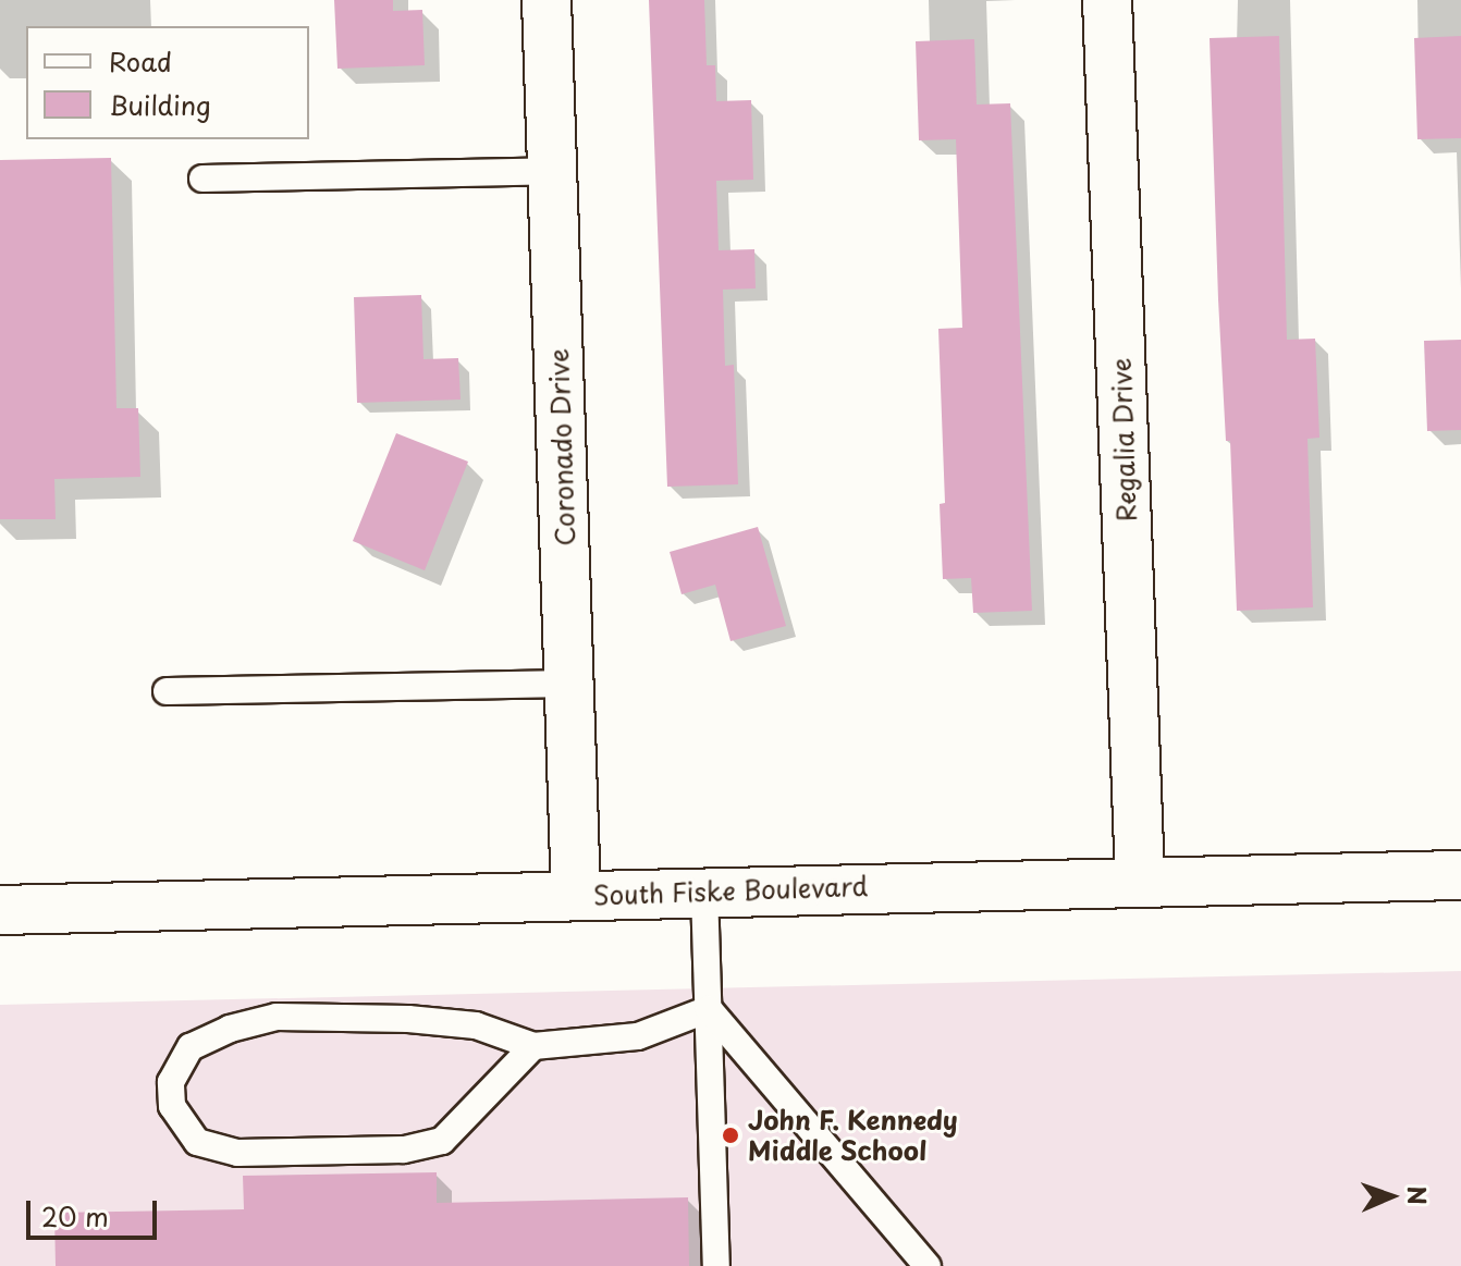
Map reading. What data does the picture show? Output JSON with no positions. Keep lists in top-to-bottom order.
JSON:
{
  "streets": {
    "street": ["Regalia Drive", "Coronado Drive", "South Fiske Boulevard"]
  },
  "crossings": [
    ["Regalia Drive", "South Fiske Boulevard"],
    ["Coronado Drive", "South Fiske Boulevard"]
  ],
  "places": ["John F. Kennedy Middle School"],
  "legend": ["Road", "Building"],
  "scale_bar": "20 m",
  "north": "right"
}
